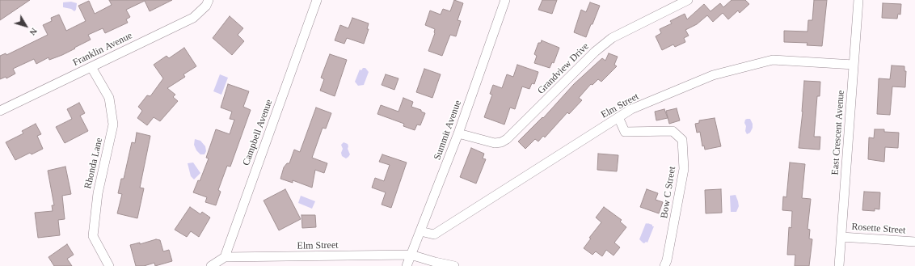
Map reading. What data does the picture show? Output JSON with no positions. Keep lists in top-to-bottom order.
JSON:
{
  "streets": {
    "street": [
      "Franklin Avenue",
      "Grandview Drive",
      "Elm Street",
      "Summit Avenue",
      "Campbell Avenue",
      "East Crescent Avenue",
      "Rhonda Lane",
      "Bow C Street",
      "Rosette Street"
    ]
  },
  "crossings": [
    ["Franklin Avenue", "Rhonda Lane"],
    ["Grandview Drive", "Summit Avenue"],
    ["Elm Street", "Summit Avenue"],
    ["Elm Street", "Campbell Avenue"],
    ["Elm Street", "East Crescent Avenue"],
    ["Elm Street", "Bow C Street"],
    ["East Crescent Avenue", "Rosette Street"]
  ],
  "north": "bottom right"
}
